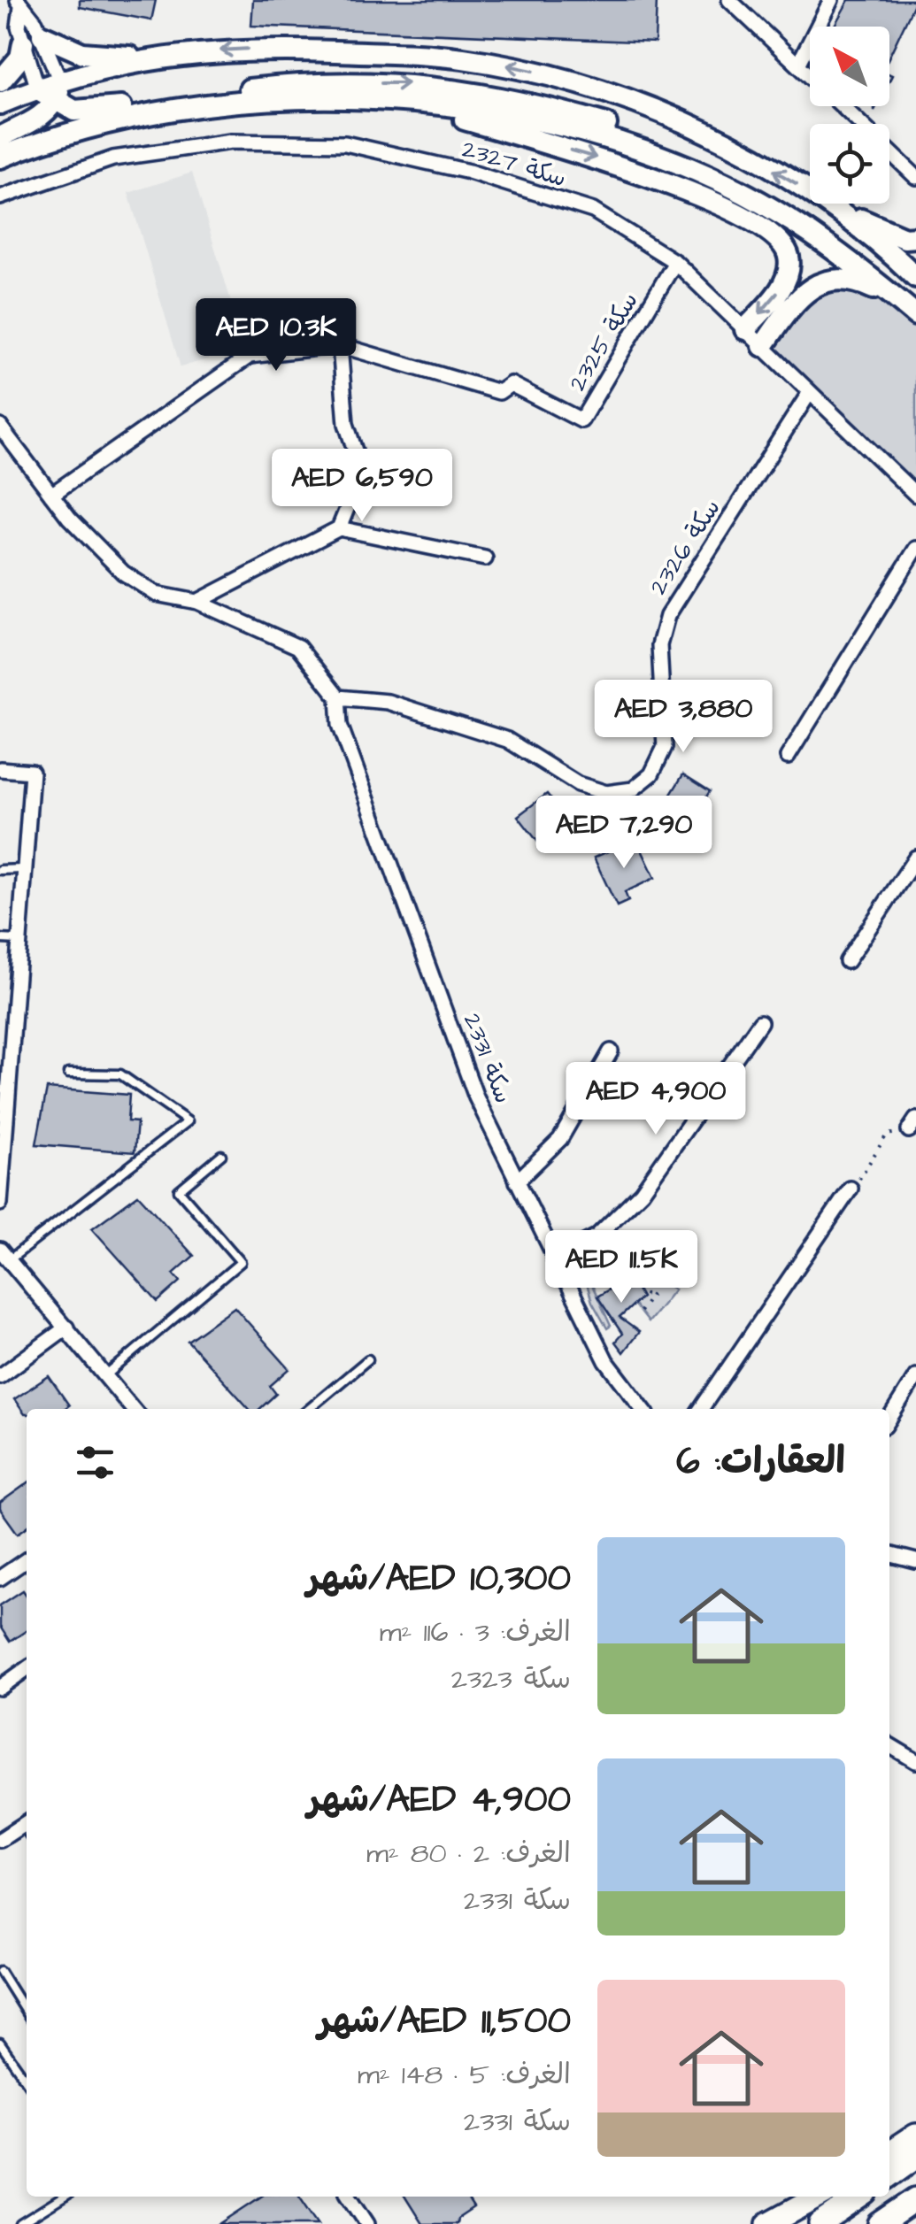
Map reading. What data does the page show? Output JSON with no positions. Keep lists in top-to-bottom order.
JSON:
{
  "streets": {
    "street": [
      "سكة 2327",
      "سكة 2325",
      "سكة 2326",
      "سكة 2331"
    ]
  },
  "crossings": [
    ["سكة 2327", "سكة 2325"],
    ["سكة 2327", "سكة 2326"],
    ["سكة 2326", "سكة 2331"]
  ],
  "north": "top left",
  "page": {
    "price": [
      "AED 10.3K",
      "AED 6,590",
      "AED 3,880",
      "AED 7,290",
      "AED 4,900",
      "AED 11.5K"
    ],
    "heading": "العقارات: 6",
    "list": [
      {
        "name": "AED 10,300/شهر",
        "note": "الغرف: 3 · 116 m² · سكة 2323"
      },
      {
        "name": "AED 4,900/شهر",
        "note": "الغرف: 2 · 80 m² · سكة 2331"
      },
      {
        "name": "AED 11,500/شهر",
        "note": "الغرف: 5 · 148 m² · سكة 2331"
      }
    ]
  }
}
